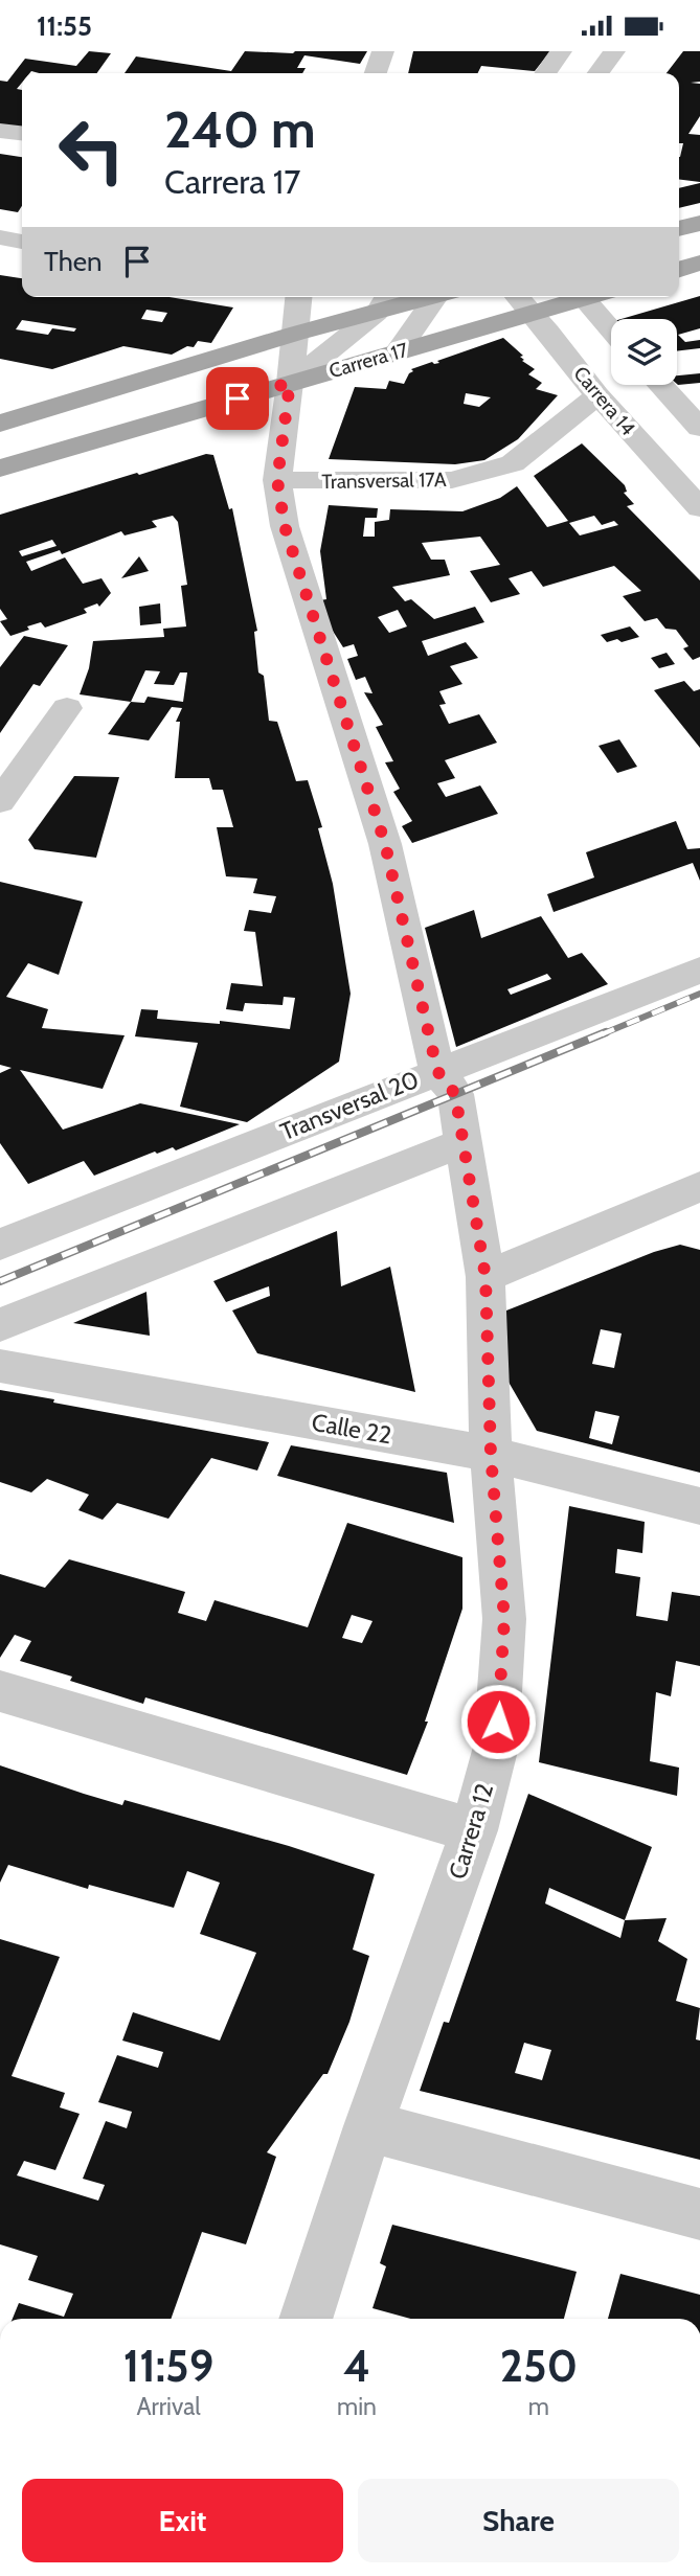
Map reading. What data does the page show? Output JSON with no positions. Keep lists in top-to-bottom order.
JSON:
{
  "streets": {
    "main road": ["Carrera 17"],
    "street": [
      "Carrera 14",
      "Transversal 17A",
      "Transversal 20",
      "Calle 22",
      "Carrera 12"
    ]
  },
  "crossings": [
    ["Carrera 17", "Carrera 14"],
    ["Carrera 17", "Carrera 12"],
    ["Carrera 14", "Transversal 17A"],
    ["Transversal 17A", "Carrera 12"],
    ["Transversal 20", "Carrera 12"],
    ["Calle 22", "Carrera 12"]
  ],
  "page": {
    "status": "11:55",
    "turn": ["240 m", "Carrera 17"],
    "then": "Then",
    "eta": [
      "11:59",
      "Arrival",
      "4",
      "min",
      "250",
      "m"
    ],
    "buttons": ["Exit", "Share"]
  }
}
